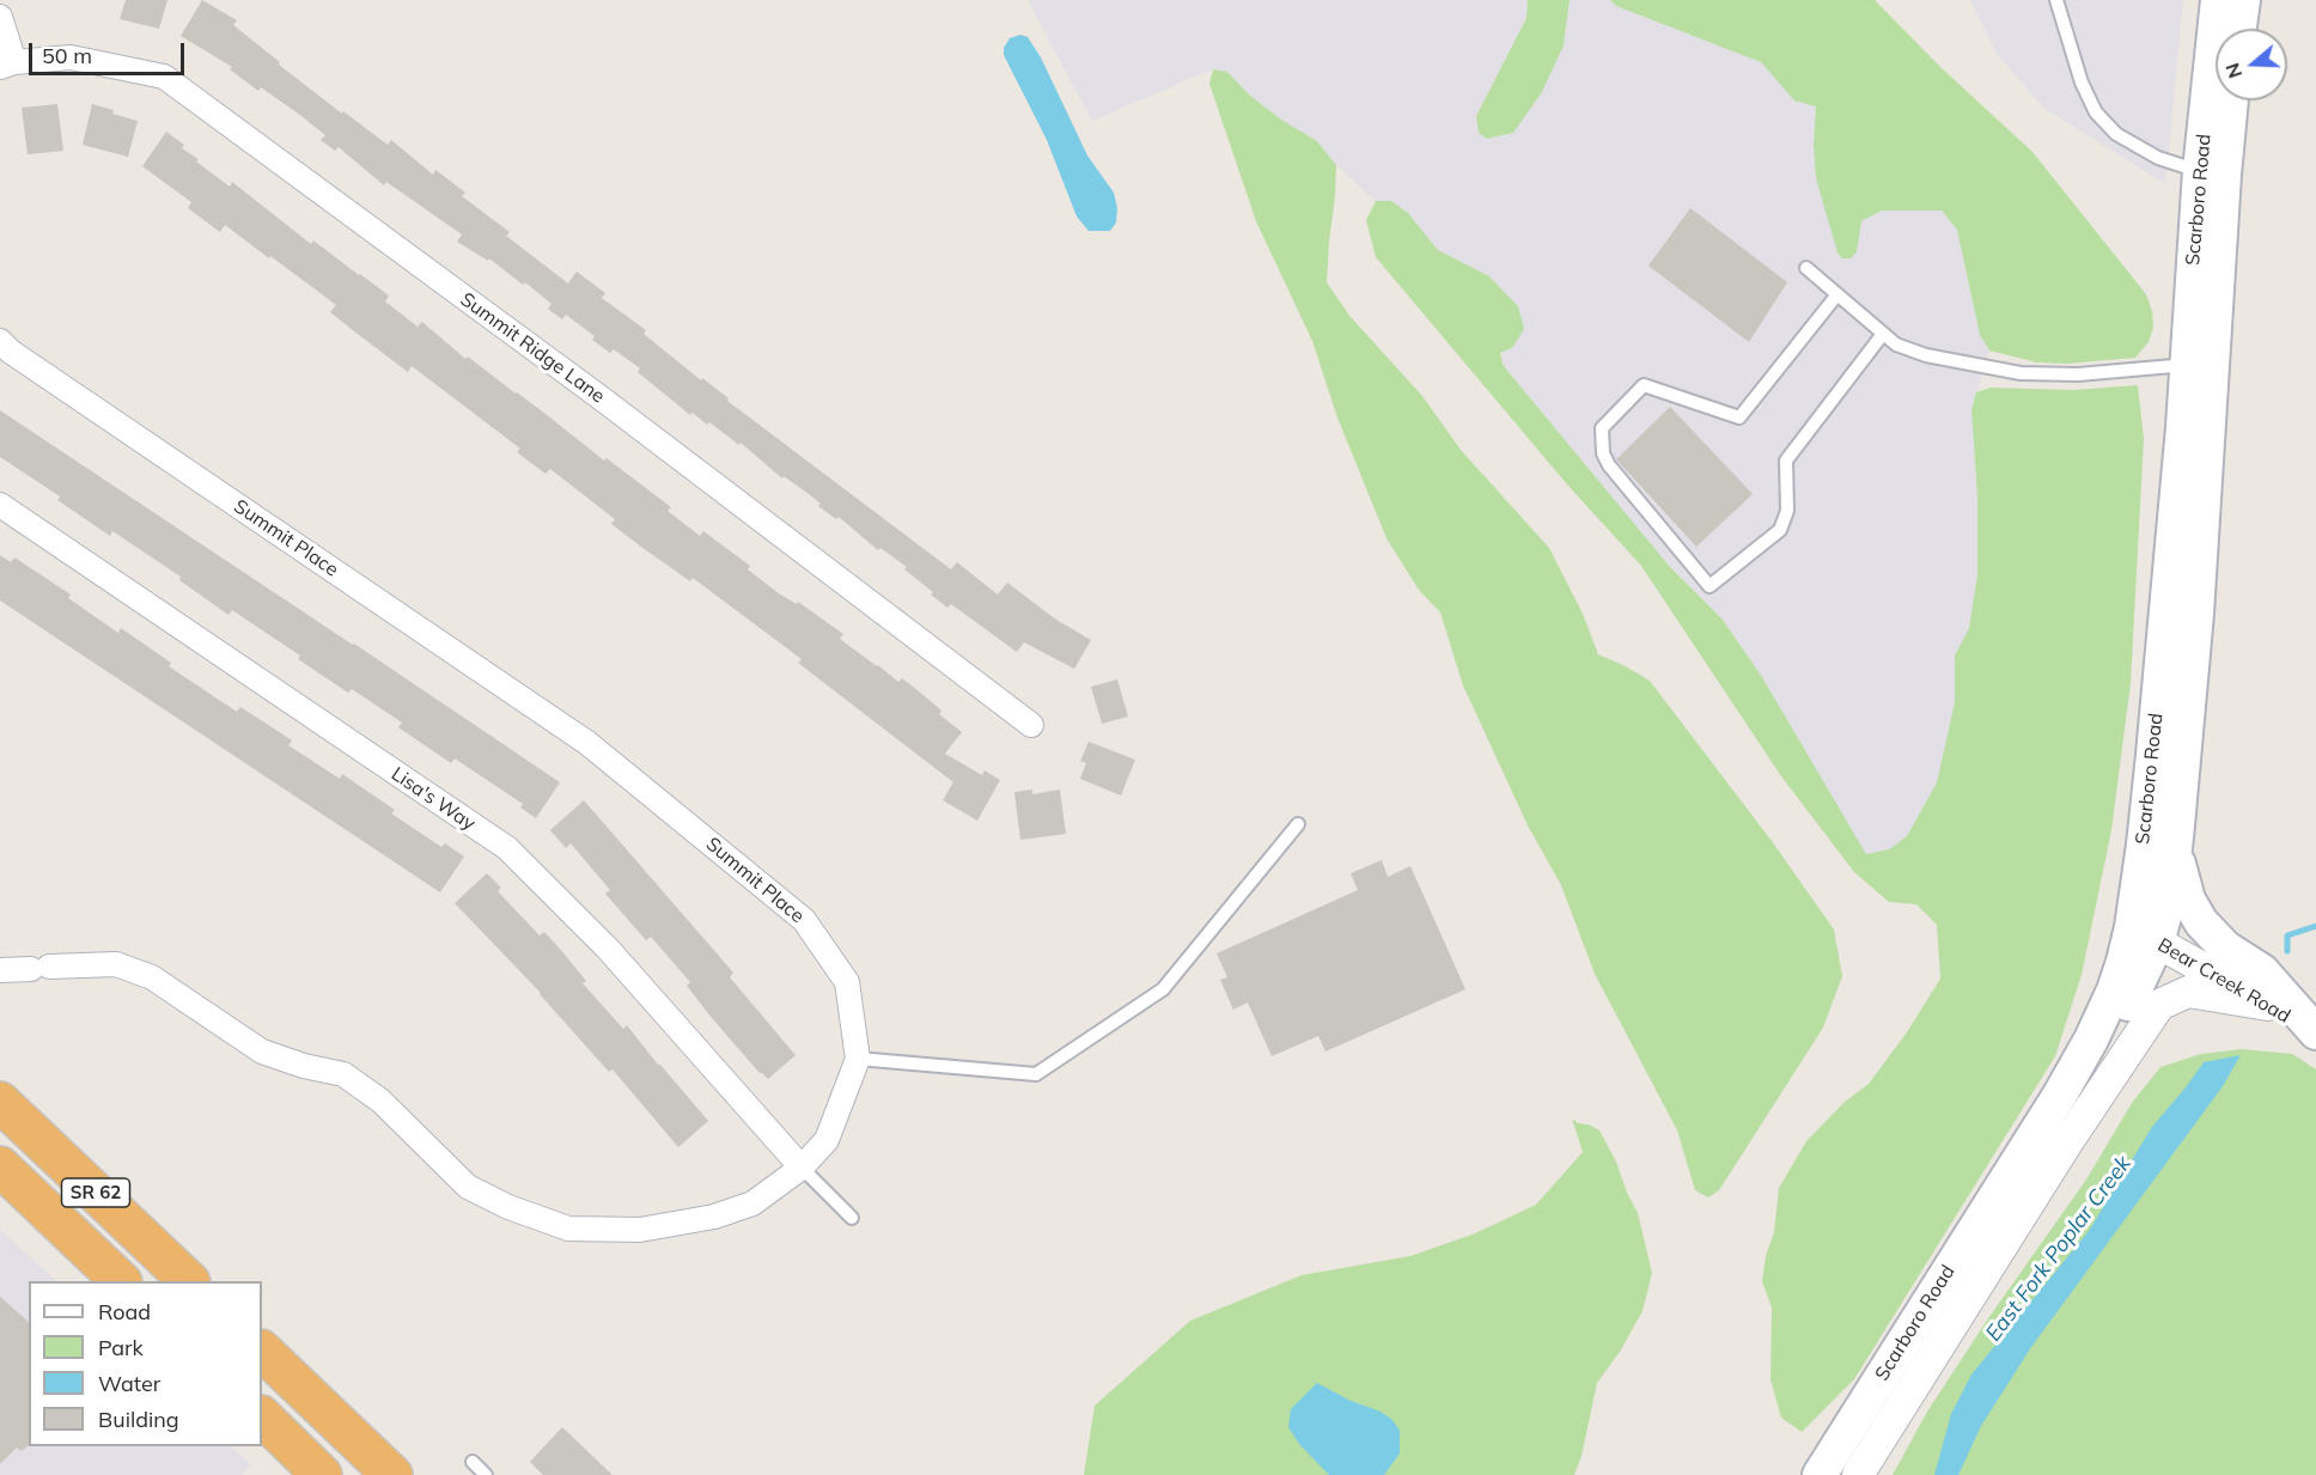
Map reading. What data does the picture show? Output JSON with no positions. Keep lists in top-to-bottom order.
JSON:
{
  "streets": {
    "highway": ["SR 62"],
    "main road": ["Scarboro Road"],
    "street": [
      "Summit Ridge Lane",
      "Summit Place",
      "Lisa's Way",
      "Bear Creek Road"
    ]
  },
  "crossings": [
    ["Scarboro Road", "Bear Creek Road"],
    ["Summit Place", "Lisa's Way"]
  ],
  "water": ["East Fork Poplar Creek"],
  "legend": [
    "Road",
    "Park",
    "Water",
    "Building"
  ],
  "scale_bar": "50 m",
  "north": "left"
}
